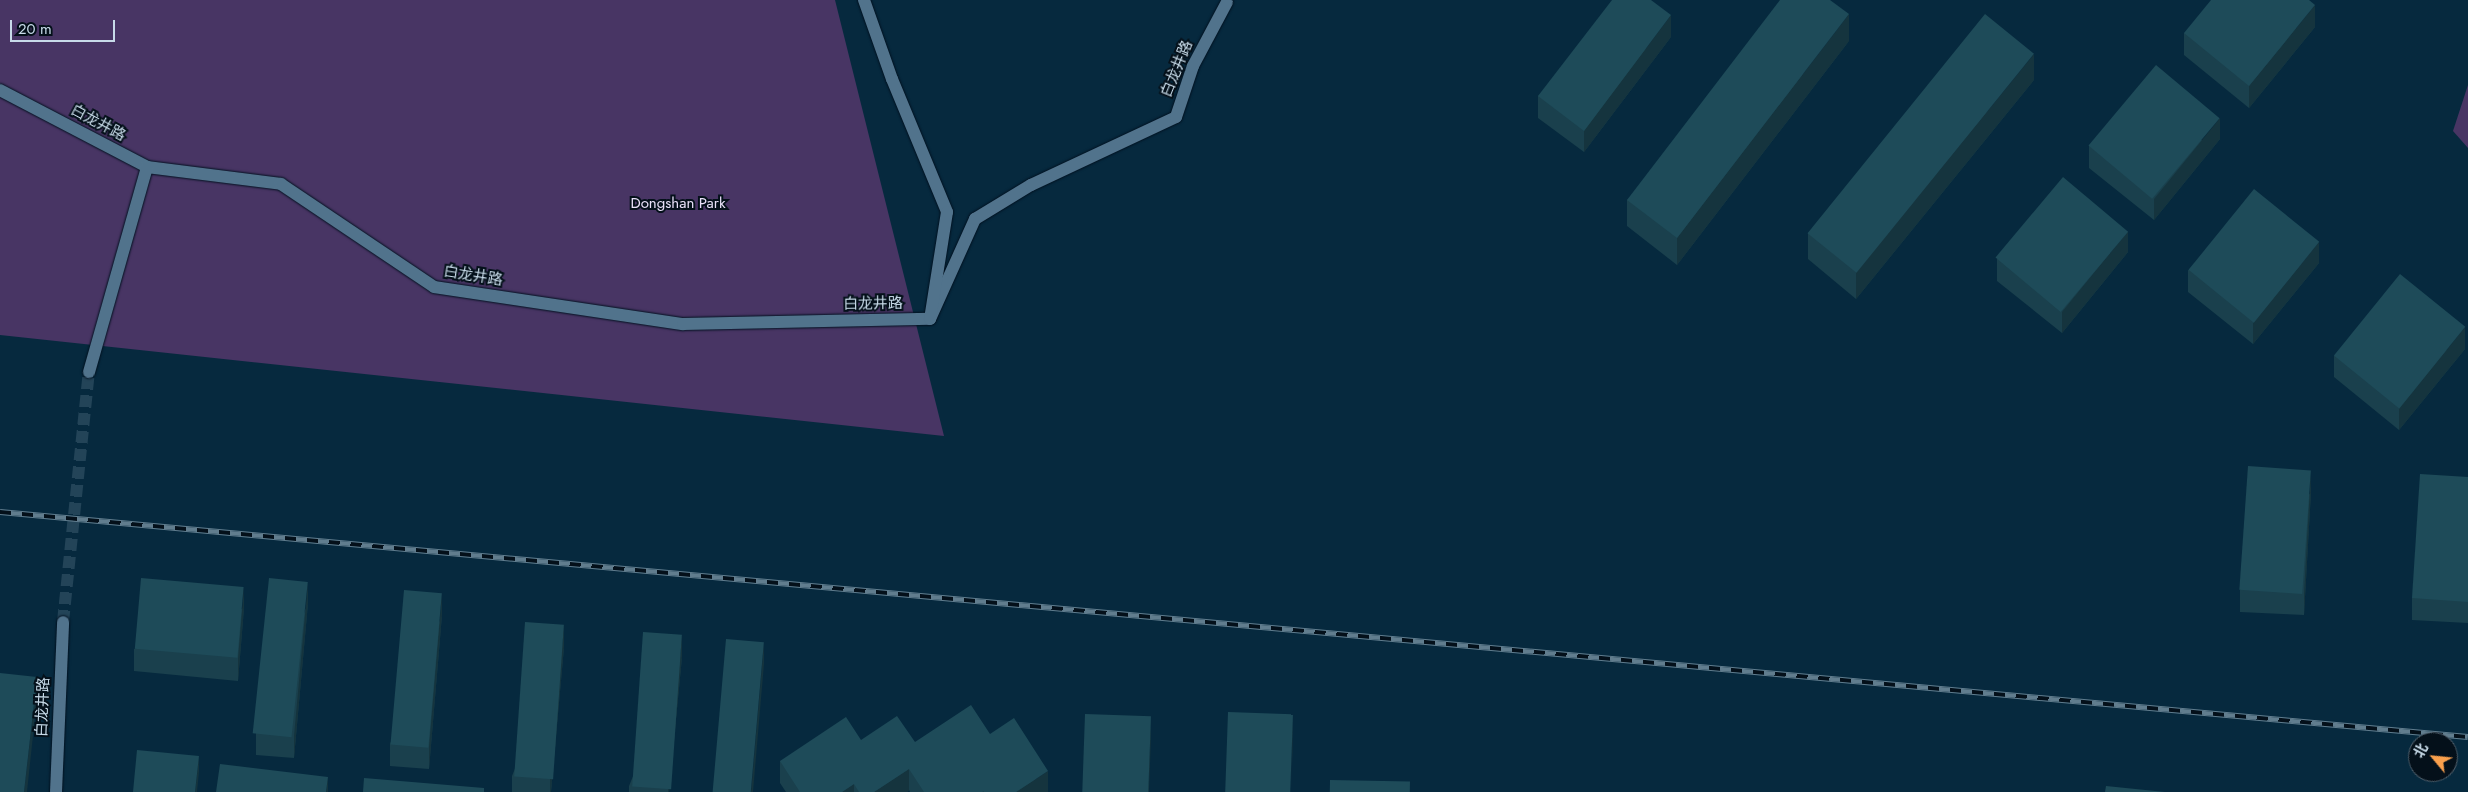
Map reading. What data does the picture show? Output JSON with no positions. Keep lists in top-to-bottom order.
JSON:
{
  "streets": {
    "street": ["白龙井路"]
  },
  "parks": ["Dongshan Park"],
  "scale_bar": "20 m",
  "north": "top left"
}
